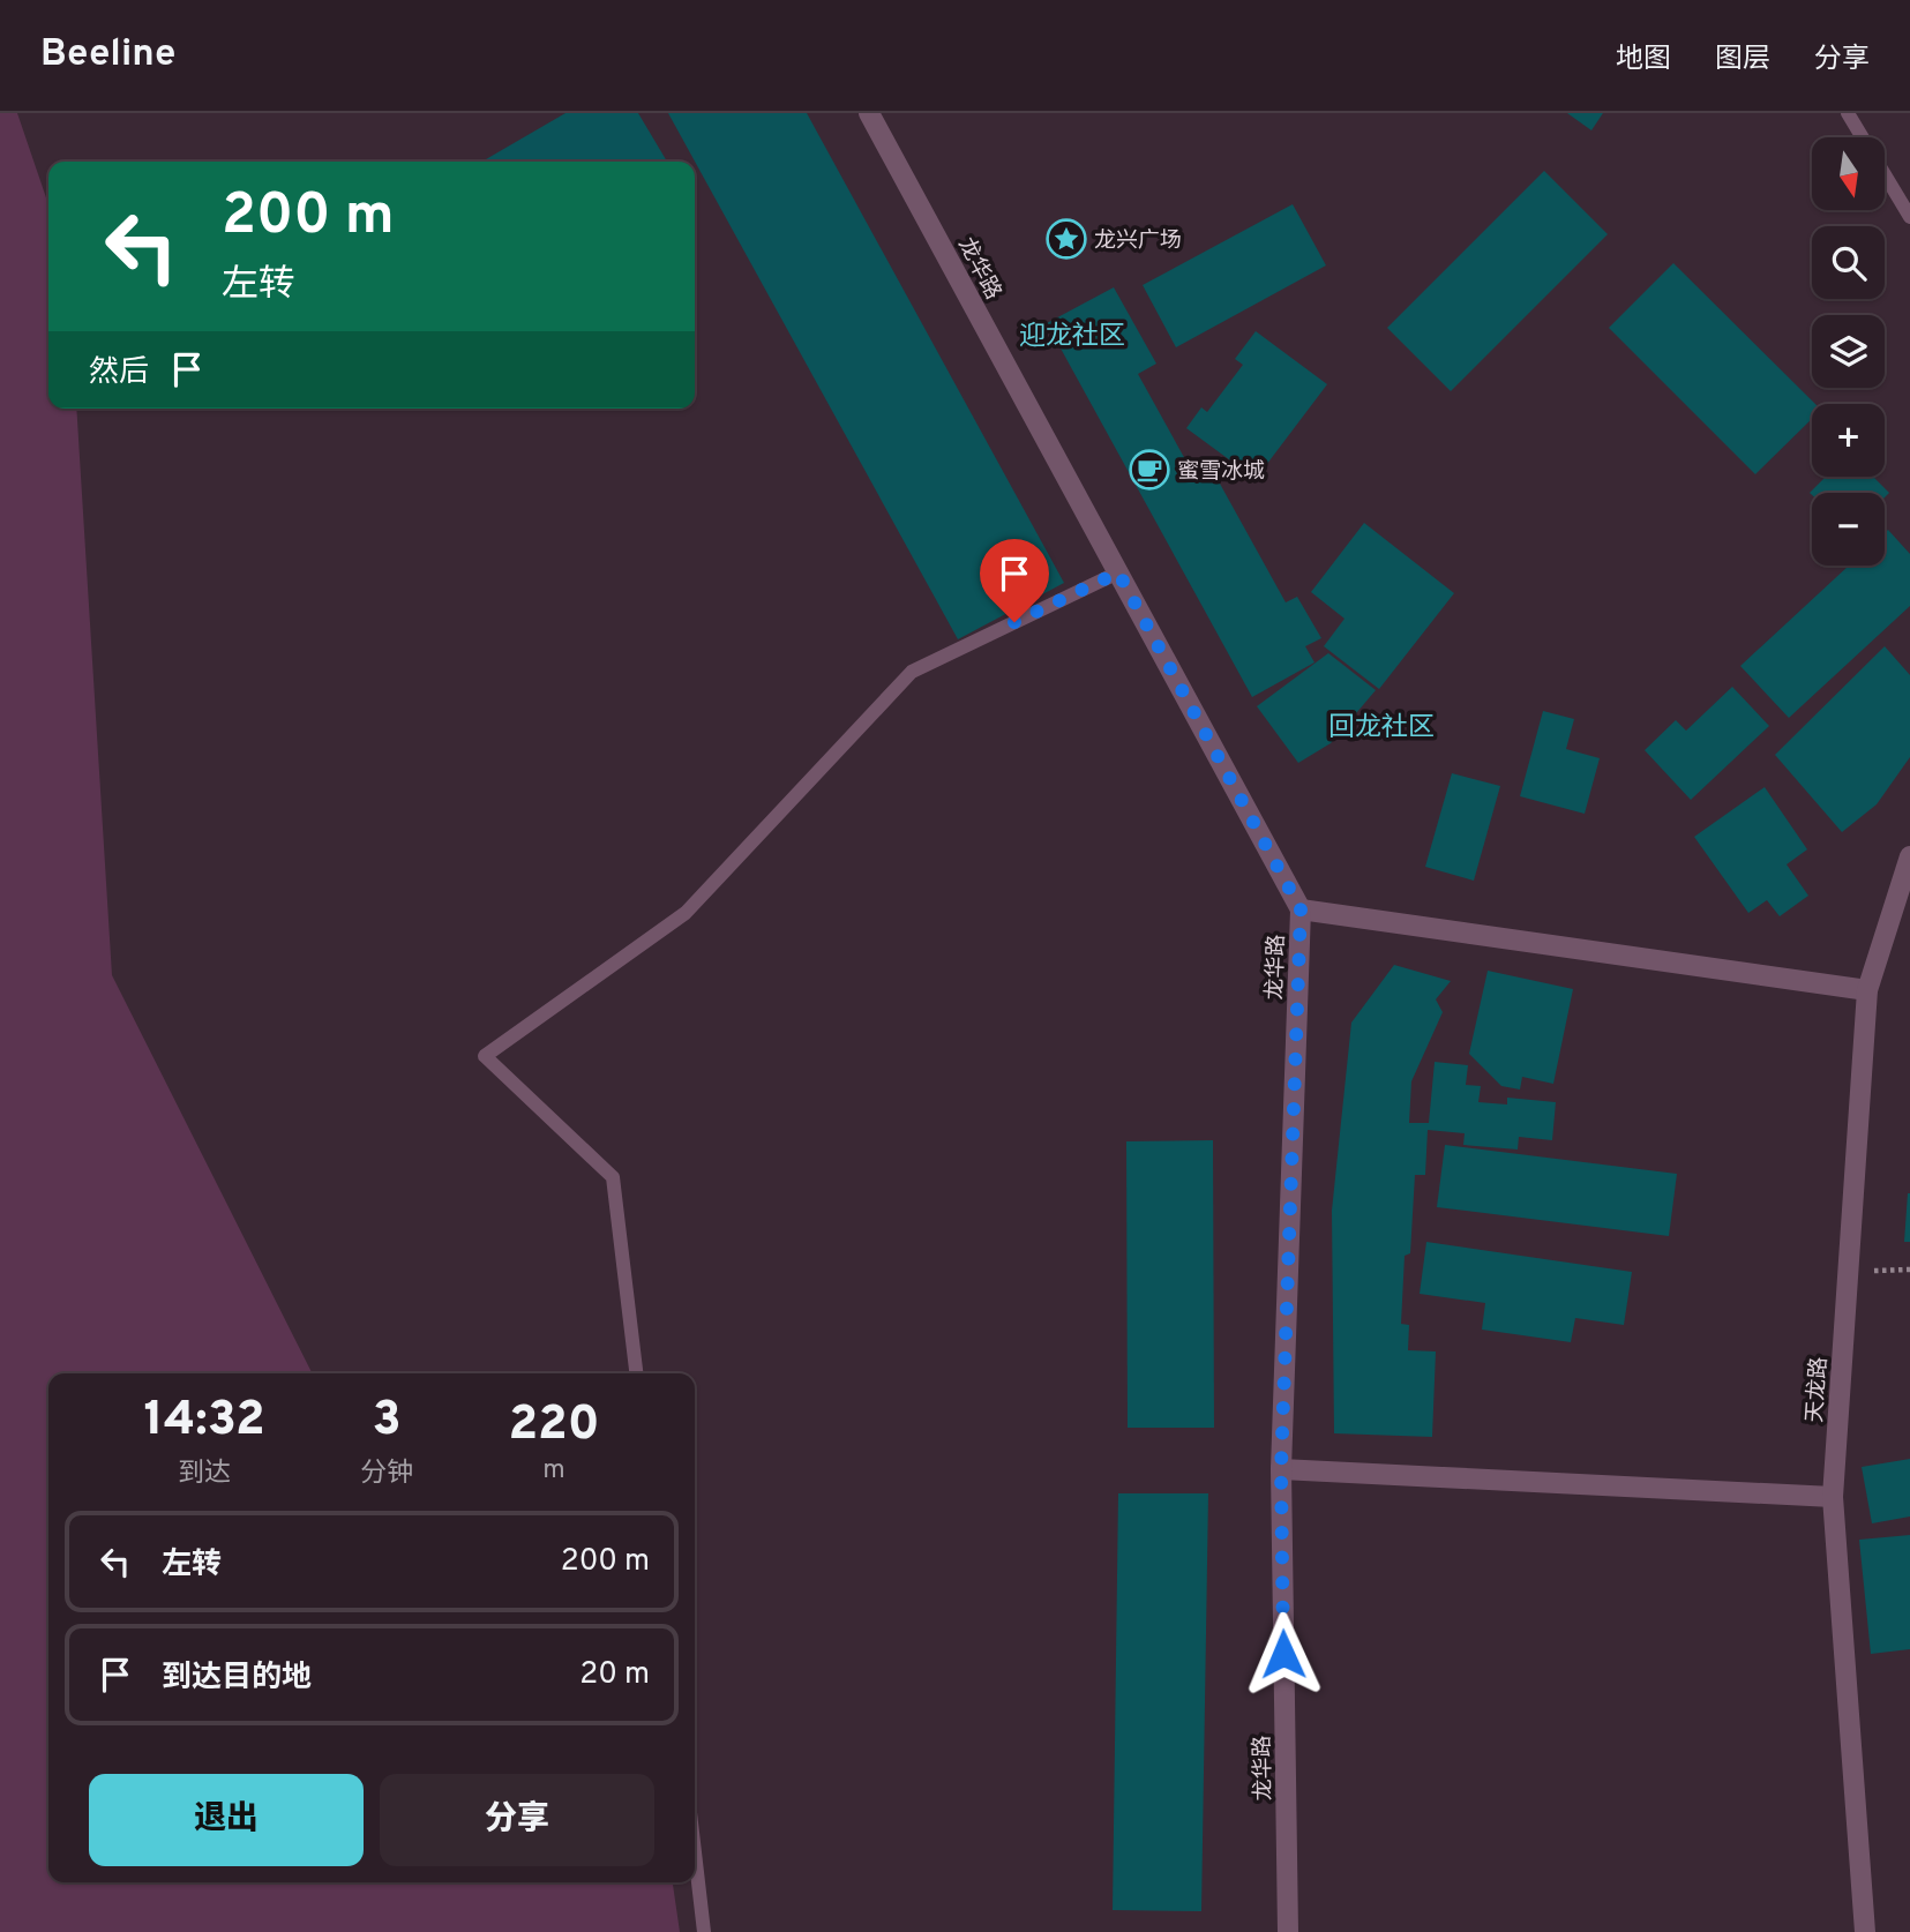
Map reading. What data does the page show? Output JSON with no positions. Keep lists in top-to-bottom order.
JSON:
{
  "streets": {
    "street": ["龙华路", "天龙路"]
  },
  "districts": ["迎龙社区", "回龙社区"],
  "places": {
    "place": ["龙兴广场"],
    "cafe": ["蜜雪冰城"]
  },
  "north": "bottom",
  "page": {
    "header": "Beeline",
    "nav": ["地图", "图层", "分享"],
    "map_buttons": ["+", "−"],
    "turn": ["200 m", "左转"],
    "then": "然后",
    "eta": [
      "14:32",
      "到达",
      "3",
      "分钟",
      "220",
      "m"
    ],
    "list": [
      {
        "name": "左转",
        "value": "200 m"
      },
      {
        "name": "到达目的地",
        "value": "20 m"
      }
    ],
    "buttons": ["退出", "分享"]
  }
}
